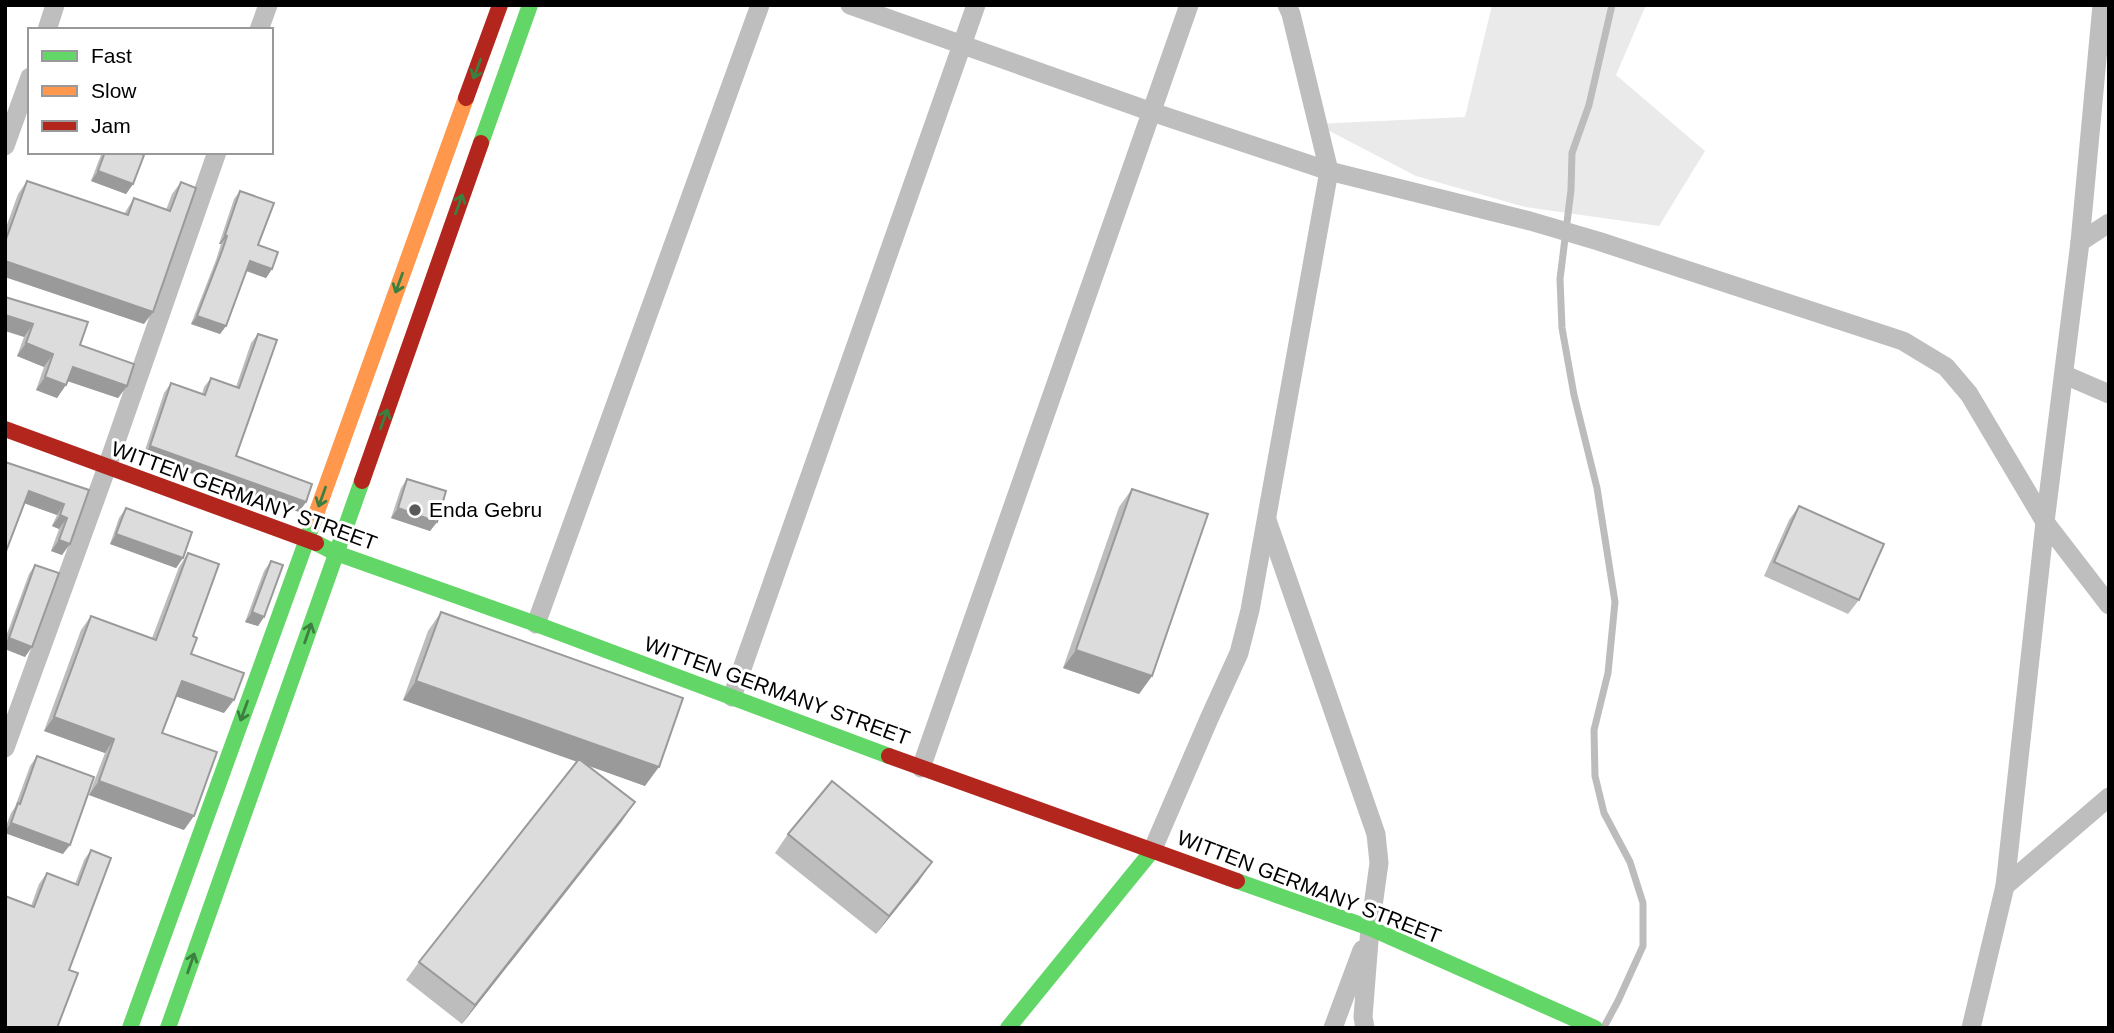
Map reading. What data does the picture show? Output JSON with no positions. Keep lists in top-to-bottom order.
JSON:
{
  "streets": {
    "street": ["WITTEN GERMANY STREET"]
  },
  "places": ["Enda Gebru"],
  "legend": ["Fast", "Slow", "Jam"]
}
